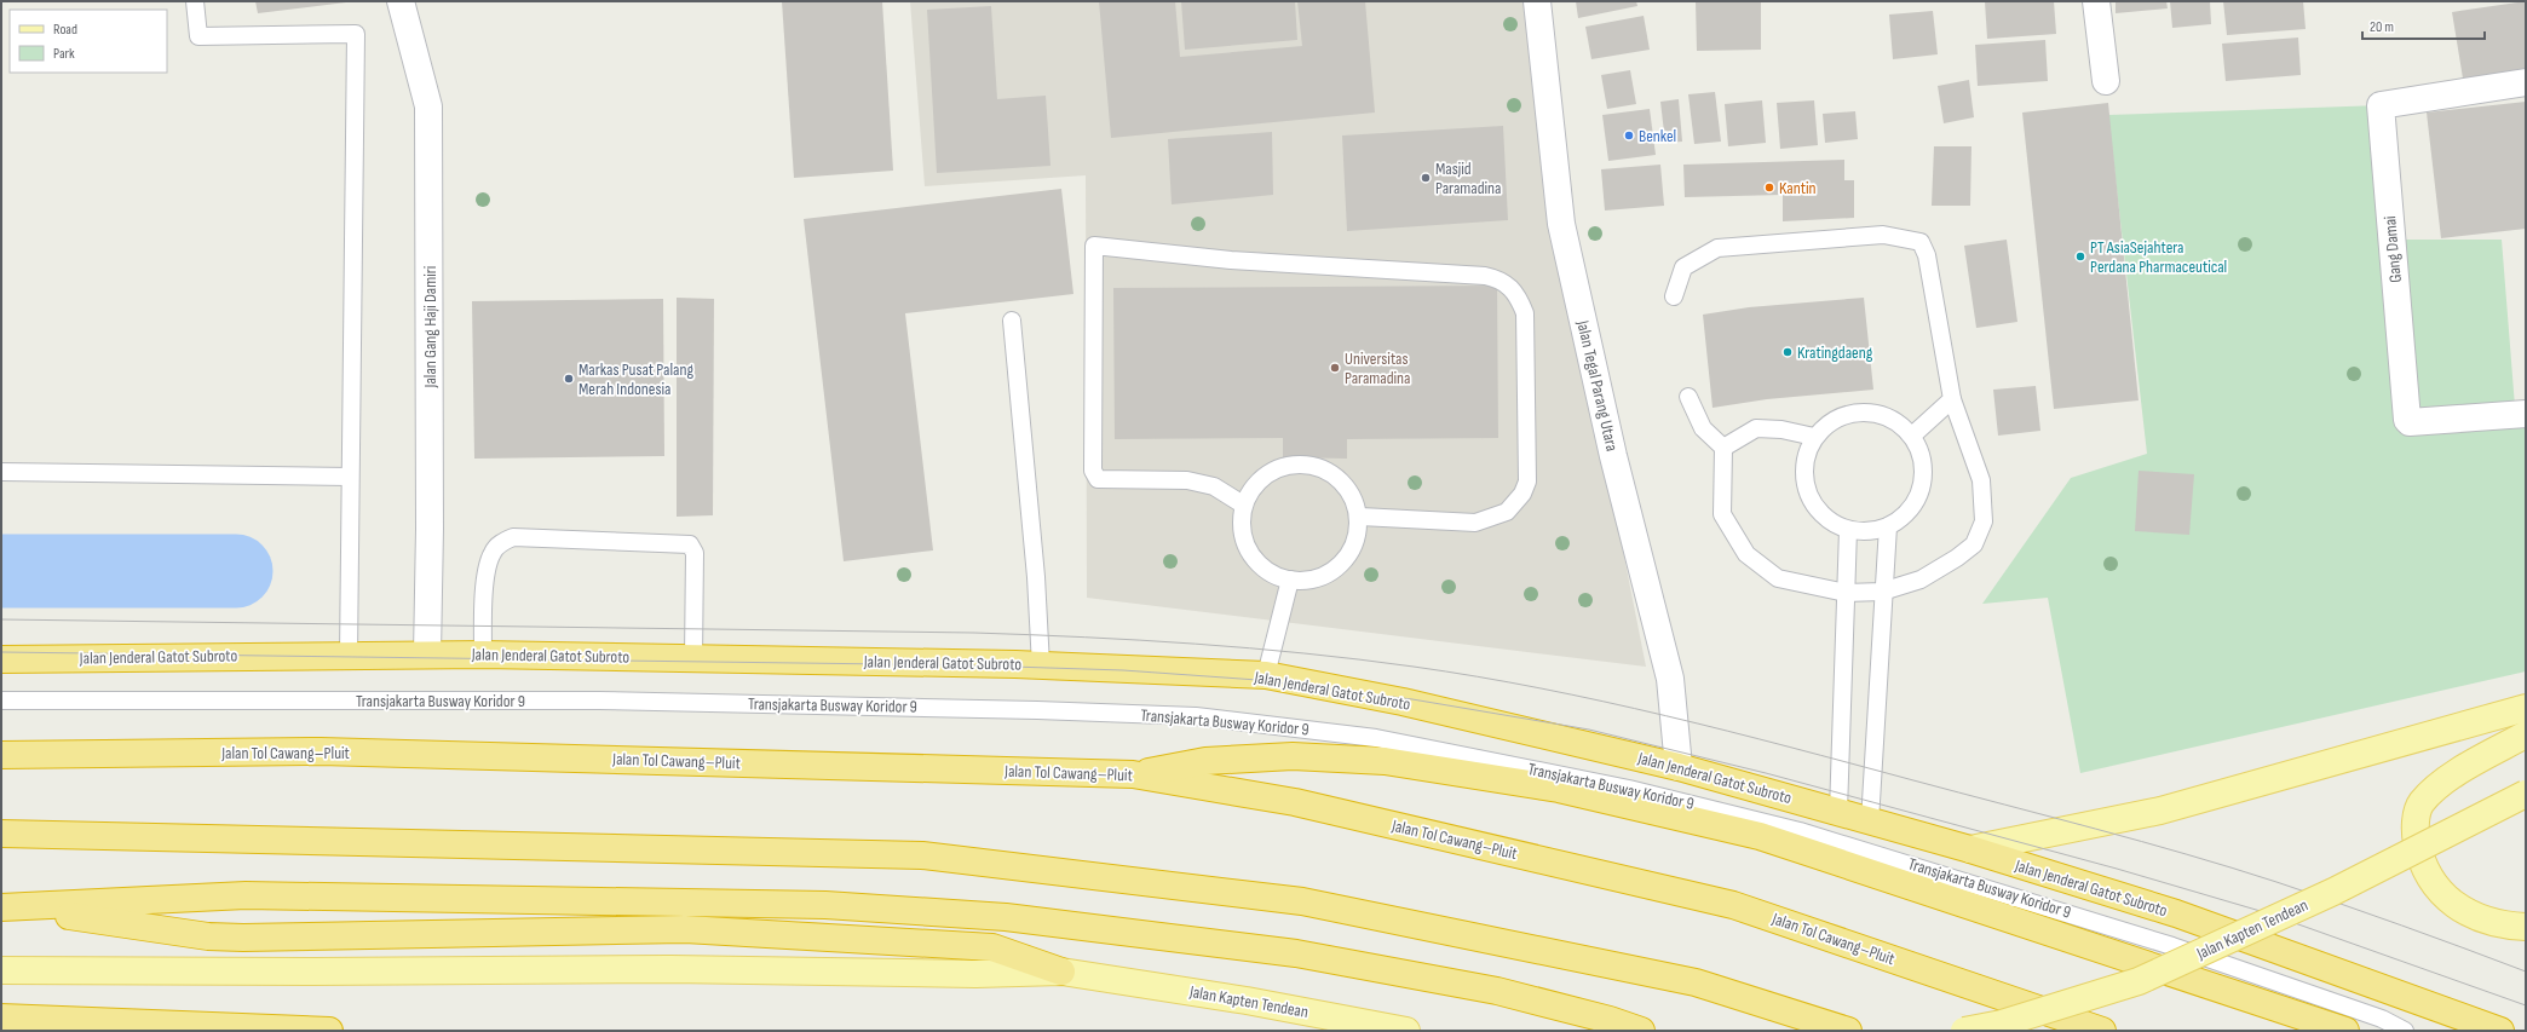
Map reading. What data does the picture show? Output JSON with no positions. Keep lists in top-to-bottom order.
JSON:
{
  "streets": {
    "highway": ["Jalan Jenderal Gatot Subroto", "Jalan Tol Cawang–Pluit"],
    "main road": ["Jalan Kapten Tendean"],
    "street": ["Gang Damai", "Jalan Gang Haji Damiri", "Jalan Tegal Parang Utara"],
    "lane": ["Transjakarta Busway Koridor 9"]
  },
  "crossings": [
    ["Jalan Gang Haji Damiri", "Jalan Jenderal Gatot Subroto"],
    ["Jalan Tegal Parang Utara", "Jalan Jenderal Gatot Subroto"]
  ],
  "places": [
    "Benkel",
    "Masjid Paramadina",
    "Kantin",
    "PT AsiaSejahtera Perdana Pharmaceutical",
    "Kratingdaeng",
    "Universitas Paramadina",
    "Markas Pusat Palang Merah Indonesia"
  ],
  "legend": ["Road", "Park"],
  "scale_bar": "20 m"
}
